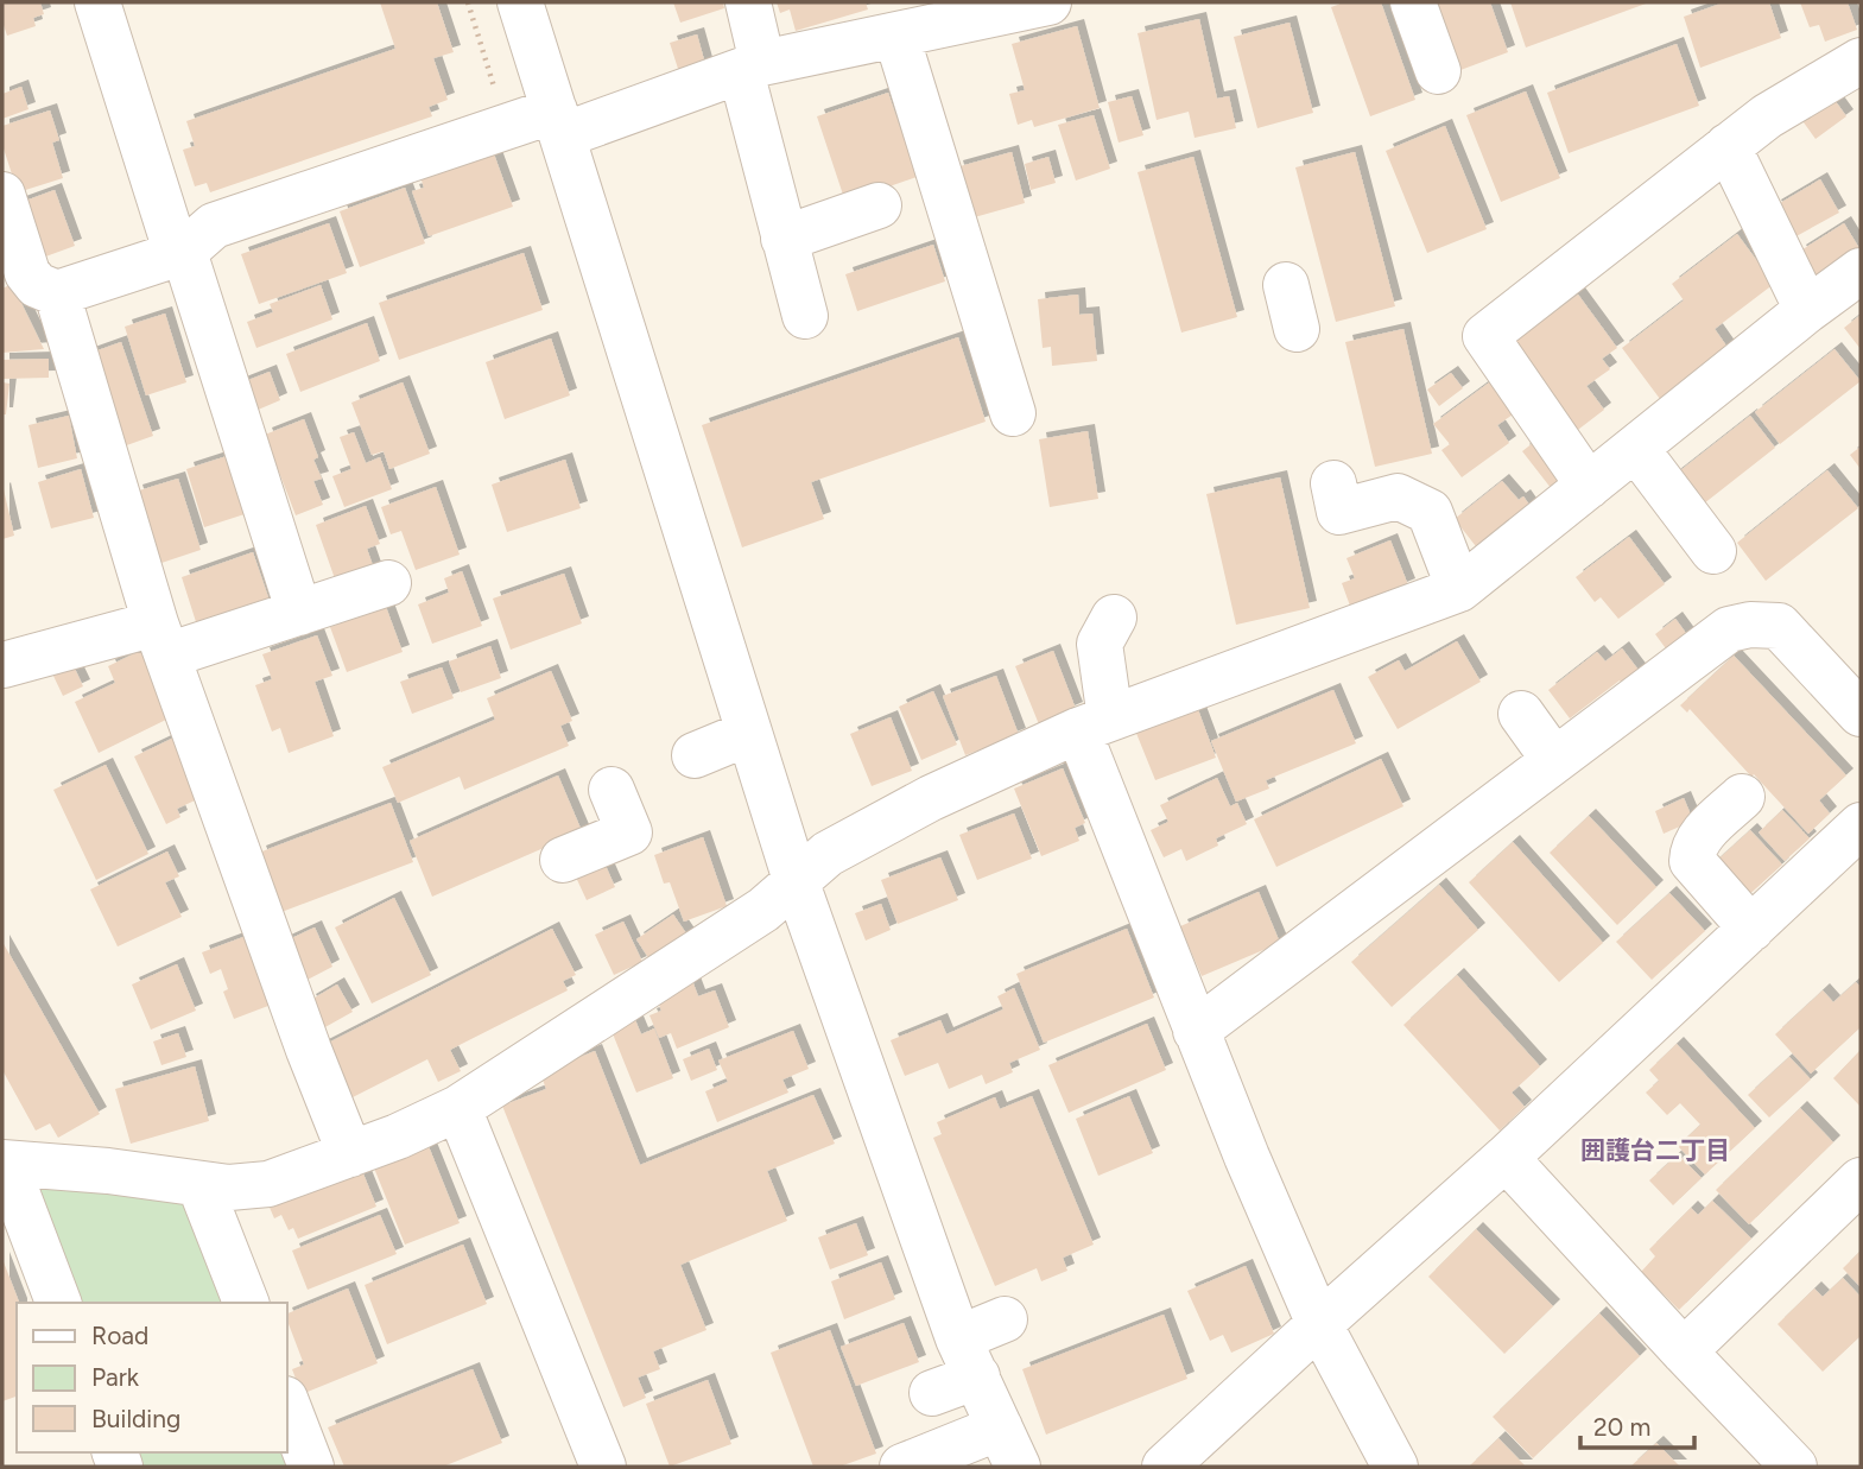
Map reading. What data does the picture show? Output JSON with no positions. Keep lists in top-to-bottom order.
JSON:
{
  "districts": ["囲護台二丁目"],
  "legend": ["Road", "Park", "Building"],
  "scale_bar": "20 m"
}
